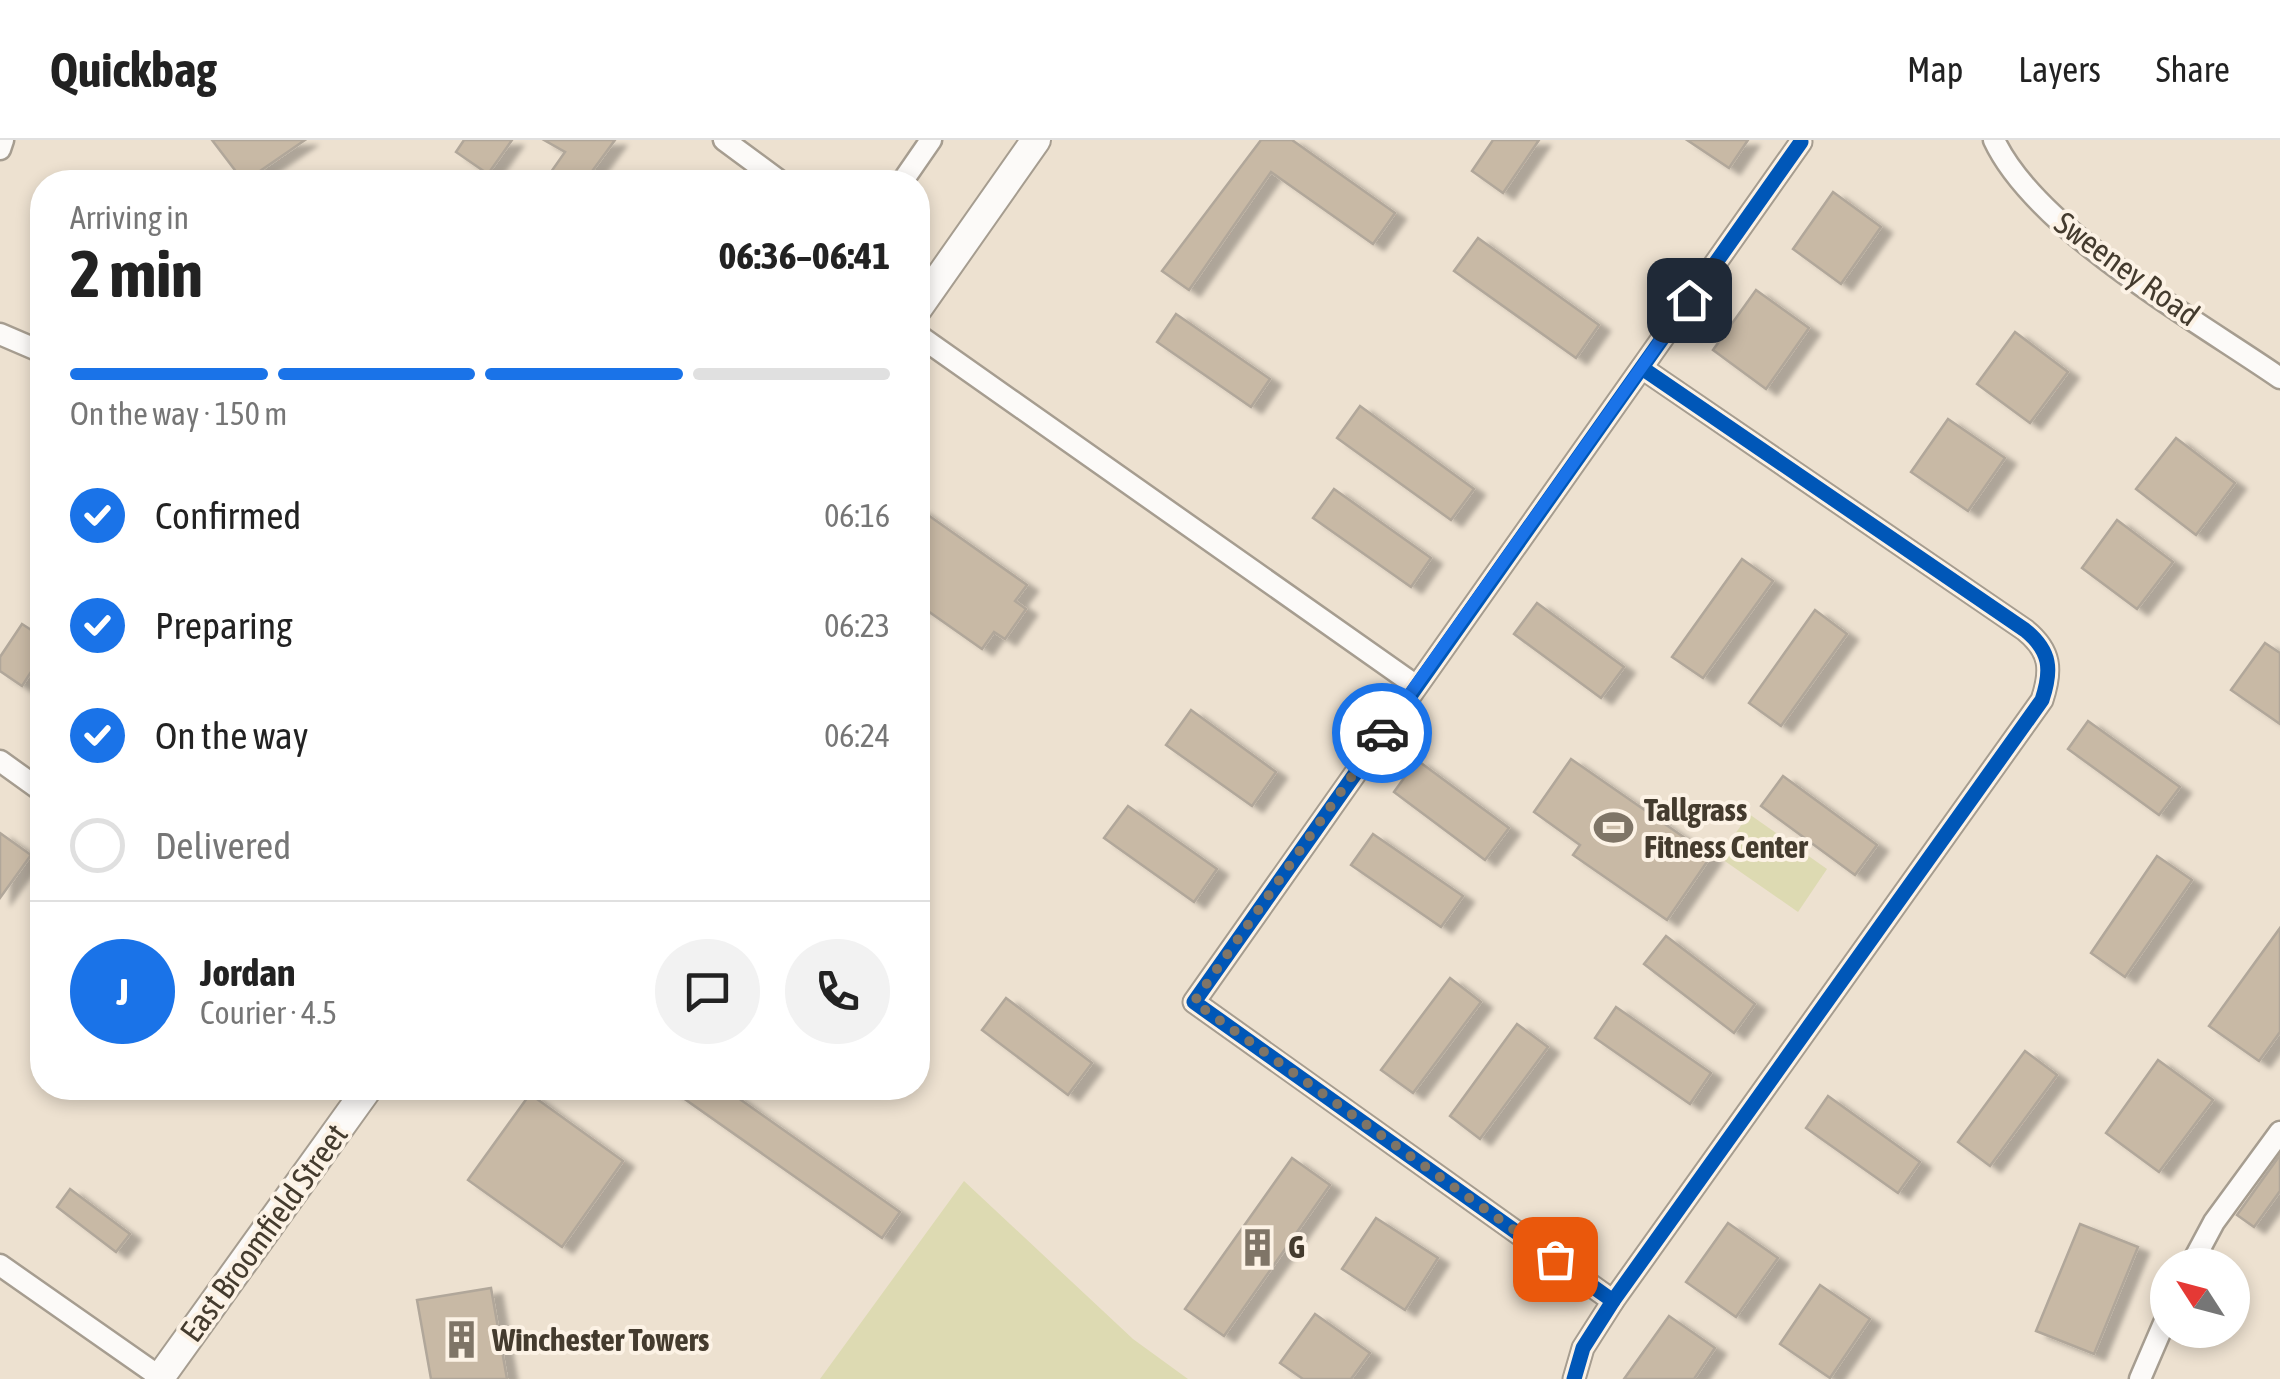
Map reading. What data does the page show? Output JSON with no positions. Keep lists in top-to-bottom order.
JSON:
{
  "streets": {
    "main road": ["East Broomfield Street"],
    "street": ["Sweeney Road"]
  },
  "places": {
    "sports": ["Tallgrass Fitness Center"],
    "building": ["G", "Winchester Towers"]
  },
  "north": "top left",
  "page": {
    "header": "Quickbag",
    "nav": ["Map", "Layers", "Share"],
    "heading": ["2 min", "Arriving in", "06:36–06:41"],
    "panel": ["Jordan", "Courier · 4.5"],
    "bar": "On the way · 150 m",
    "list": [
      ["Confirmed", "06:16"],
      ["Preparing", "06:23"],
      ["On the way", "06:24"],
      "Delivered"
    ],
    "round": "J"
  }
}
